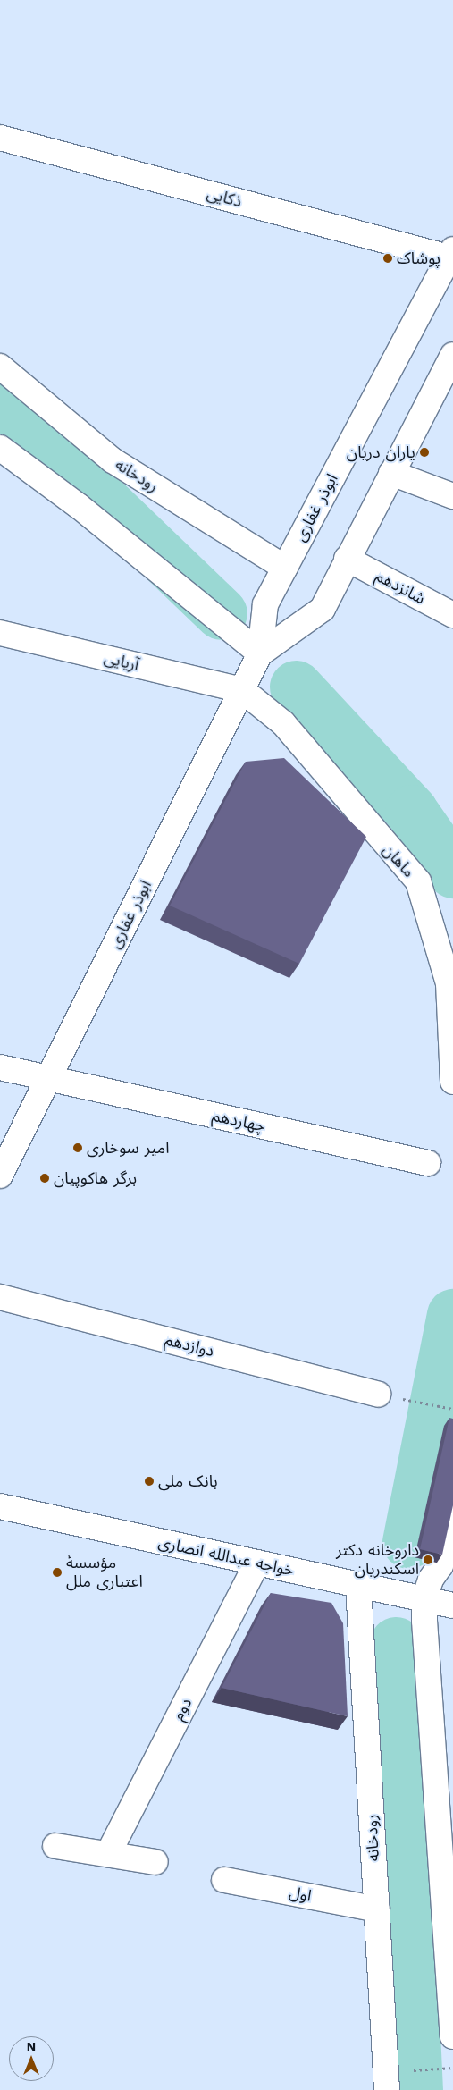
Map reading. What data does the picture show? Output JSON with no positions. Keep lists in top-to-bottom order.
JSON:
{
  "streets": {
    "street": [
      "ذکایی",
      "رودخانه",
      "ابوذر غفاری",
      "شانزدهم",
      "آریایی",
      "ماهان",
      "چهاردهم",
      "دوازدهم",
      "خواجه عبدالله انصاری",
      "دوم",
      "اول"
    ]
  },
  "crossings": [
    ["ذکایی", "ابوذر غفاری"],
    ["رودخانه", "ابوذر غفاری"],
    ["رودخانه", "خواجه عبدالله انصاری"],
    ["رودخانه", "اول"],
    ["ابوذر غفاری", "شانزدهم"],
    ["ابوذر غفاری", "آریایی"],
    ["ابوذر غفاری", "ماهان"],
    ["ابوذر غفاری", "چهاردهم"],
    ["آریایی", "ماهان"],
    ["خواجه عبدالله انصاری", "دوم"]
  ],
  "places": [
    "پوشاک",
    "یاران دریان",
    "امیر سوخاری",
    "برگر هاکوپیان",
    "بانک ملی",
    "داروخانه دکتر اسکندریان",
    "مؤسسهٔ اعتباری ملل"
  ],
  "north": "top"
}
